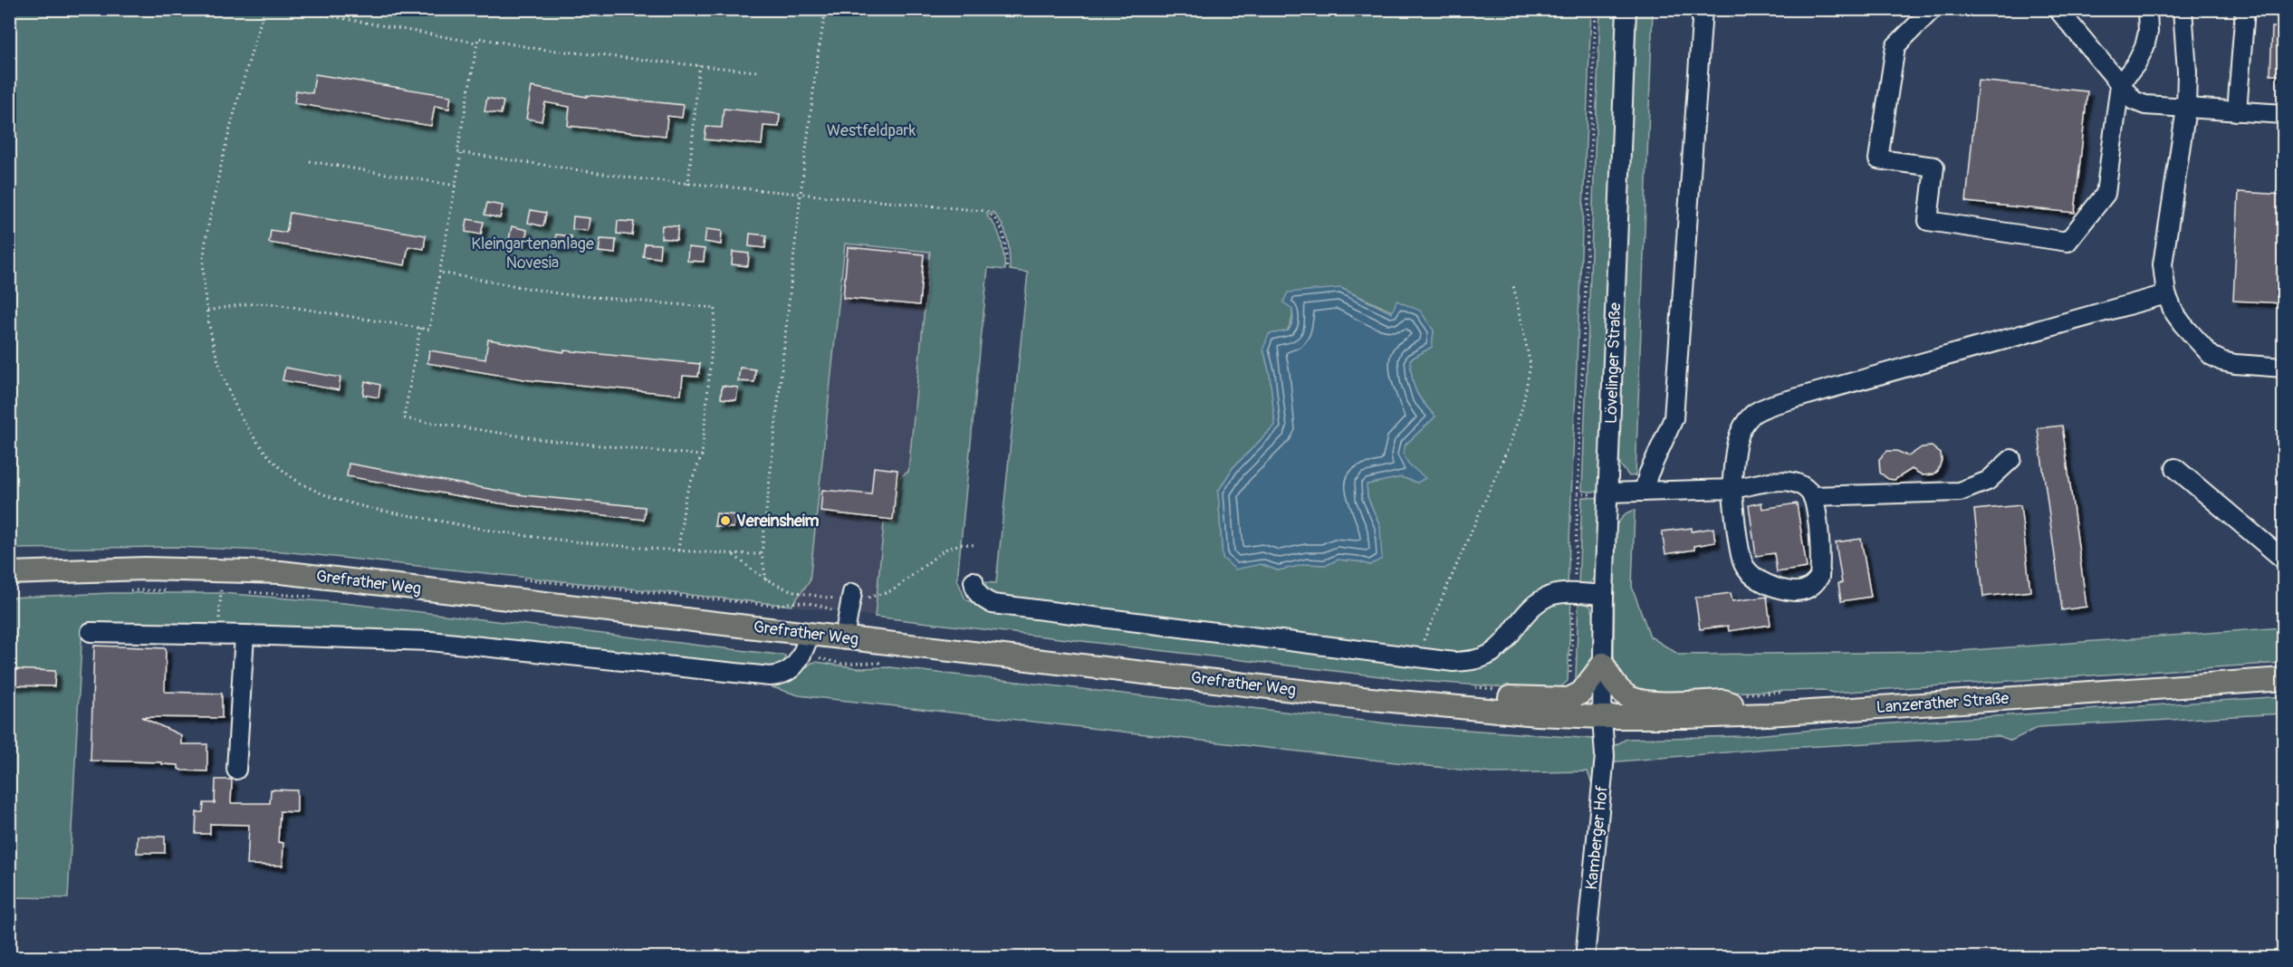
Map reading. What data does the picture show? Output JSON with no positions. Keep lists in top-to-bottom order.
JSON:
{
  "streets": {
    "main road": ["Grefrather Weg", "Lanzerather Straße"],
    "street": ["Lövelinger Straße", "Kamberger Hof"]
  },
  "crossings": [
    ["Lövelinger Straße", "Grefrather Weg"],
    ["Lövelinger Straße", "Lanzerather Straße"],
    ["Lövelinger Straße", "Kamberger Hof"],
    ["Grefrather Weg", "Lanzerather Straße"],
    ["Grefrather Weg", "Kamberger Hof"],
    ["Lanzerather Straße", "Kamberger Hof"]
  ],
  "parks": ["Westfeldpark", "Kleingartenanlage Novesia"],
  "places": ["Vereinsheim"]
}
